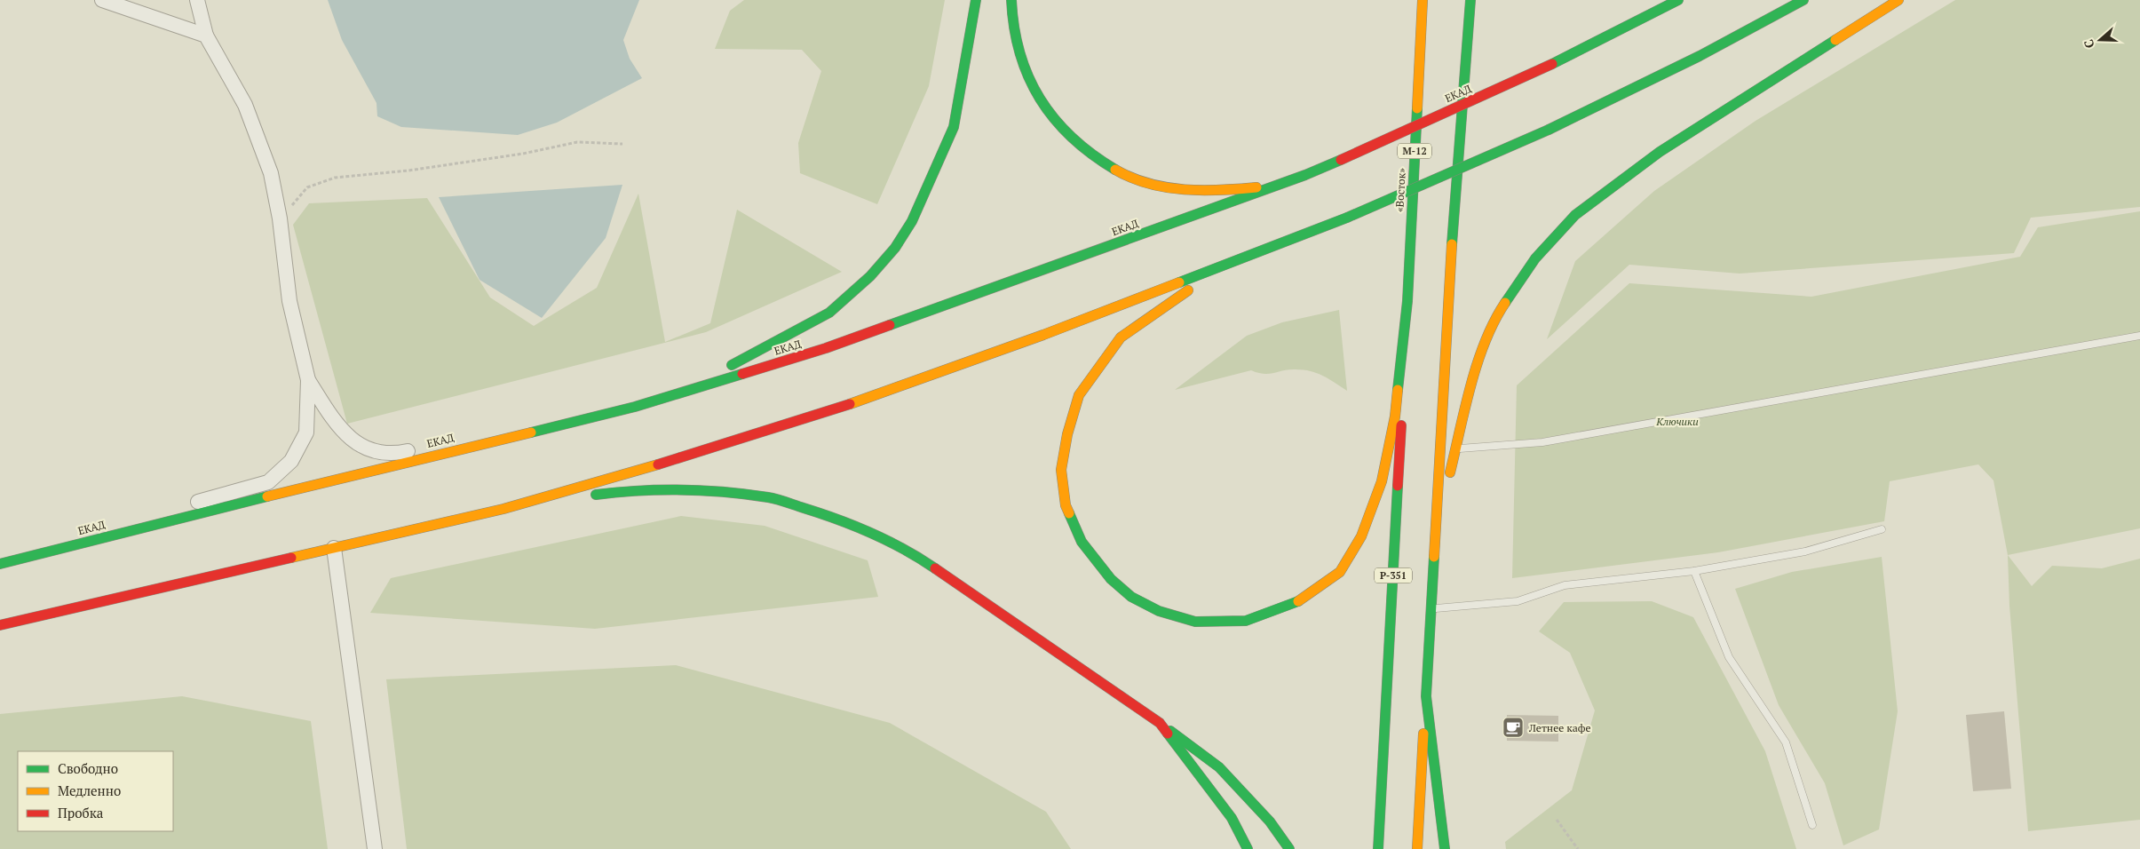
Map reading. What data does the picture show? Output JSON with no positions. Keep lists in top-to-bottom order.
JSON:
{
  "streets": {
    "main road": [
      "ЕКАД",
      "М-12",
      "«Восток»",
      "Р-351"
    ]
  },
  "crossings": [
    ["«Восток»", "Р-351"]
  ],
  "parks": ["Ключики"],
  "places": {
    "cafe": ["Летнее кафе"]
  },
  "legend": ["Свободно", "Медленно", "Пробка"],
  "north": "left"
}
